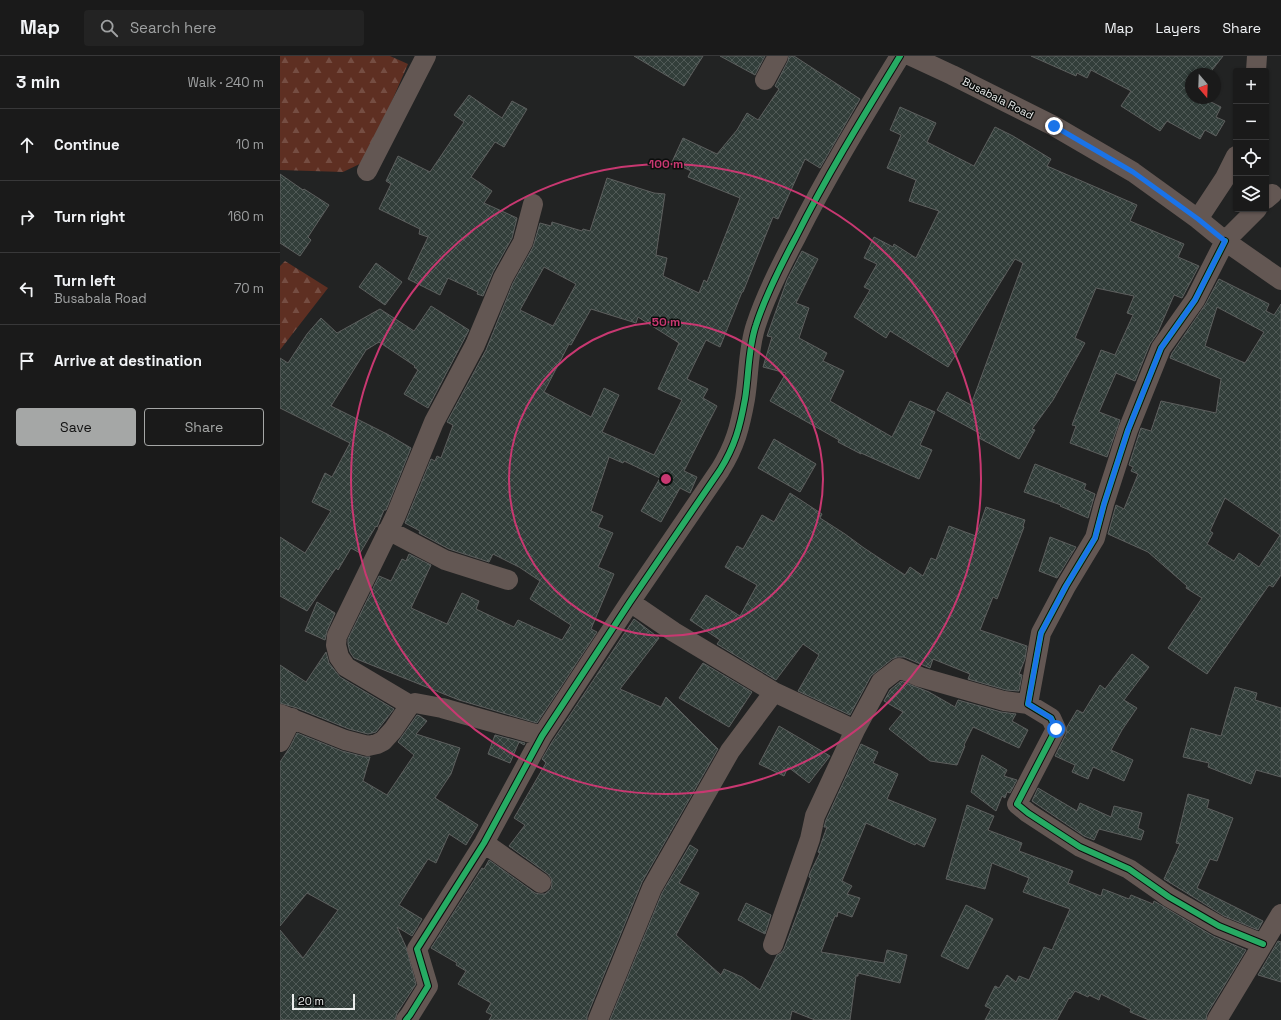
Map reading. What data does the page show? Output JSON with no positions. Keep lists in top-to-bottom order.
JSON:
{
  "streets": {
    "street": ["Busabala Road"]
  },
  "scale_bar": "20 m",
  "north": "bottom",
  "page": {
    "header": "Map",
    "search": "Search here",
    "nav": ["Map", "Layers", "Share"],
    "heading": ["3 min", "Walk · 240 m"],
    "map_buttons": ["+", "−"],
    "list": [
      ["Continue", "10 m"],
      ["Turn right", "160 m"],
      ["Turn left", "Busabala Road", "70 m"],
      "Arrive at destination"
    ],
    "buttons": ["Save", "Share"],
    "scale": "20 m"
  },
  "rings": ["100 m", "50 m"]
}
